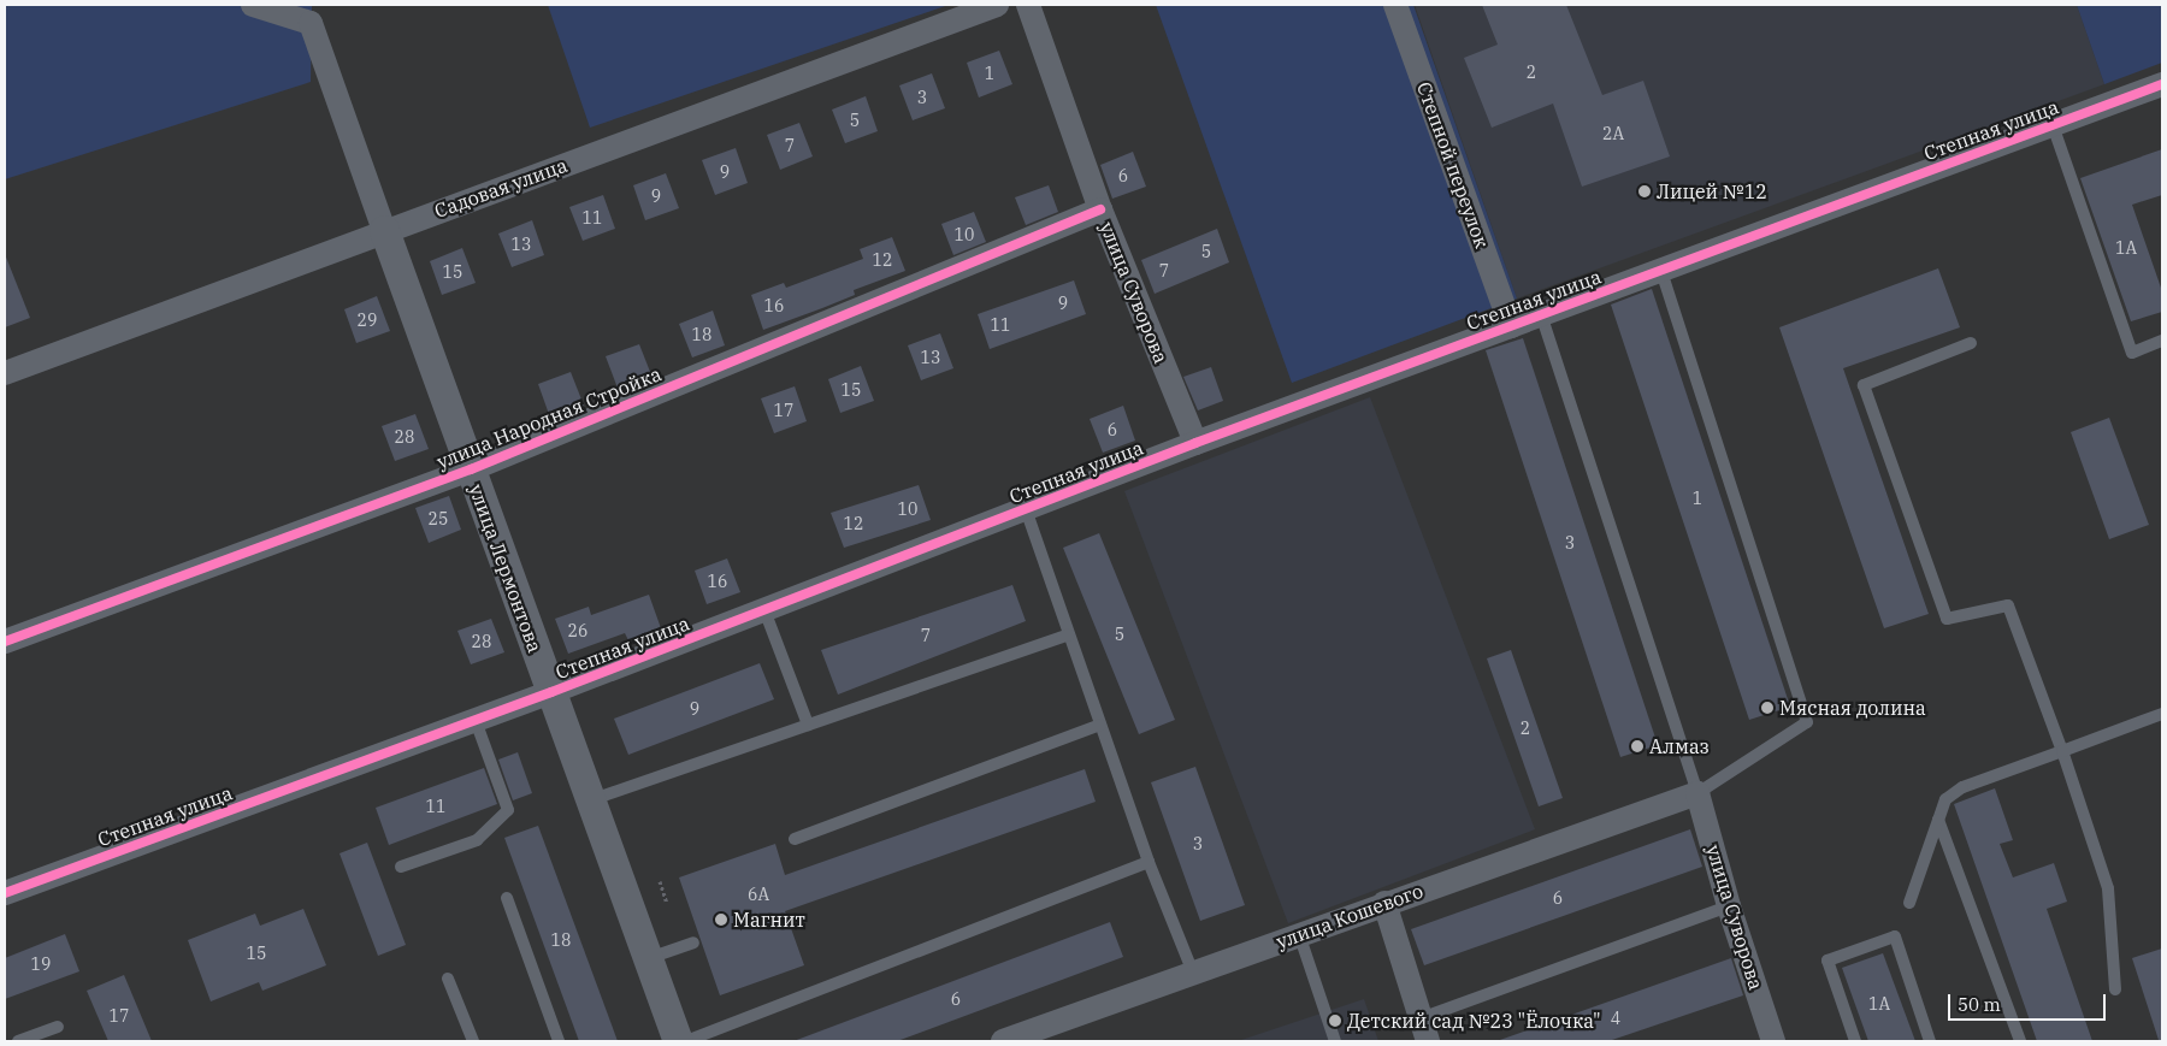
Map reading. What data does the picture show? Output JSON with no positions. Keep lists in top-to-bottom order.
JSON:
{
  "streets": {
    "street": [
      "Степная улица",
      "Степной переулок",
      "Садовая улица",
      "улица Суворова",
      "улица Народная Стройка",
      "улица Лермонтова",
      "улица Кошевого"
    ]
  },
  "crossings": [
    ["Степная улица", "Степной переулок"],
    ["Степная улица", "улица Суворова"],
    ["Степная улица", "улица Лермонтова"],
    ["Садовая улица", "улица Лермонтова"],
    ["улица Суворова", "улица Народная Стройка"],
    ["улица Суворова", "улица Кошевого"],
    ["улица Народная Стройка", "улица Лермонтова"]
  ],
  "places": [
    "Лицей №12",
    "Мясная долина",
    "Алмаз",
    "Магнит",
    "Детский сад №23 \"Ёлочка\""
  ],
  "house_numbers": [
    "2",
    "1",
    "3",
    "5",
    "2А",
    "7",
    "9",
    "6",
    "9",
    "11",
    "10",
    "13",
    "1А",
    "5",
    "12",
    "7",
    "15",
    "9",
    "16",
    "29",
    "11",
    "18",
    "13",
    "15",
    "17",
    "6",
    "28",
    "1",
    "10",
    "25",
    "12",
    "3",
    "16",
    "26",
    "5",
    "7",
    "28",
    "9",
    "2",
    "11",
    "3",
    "6А",
    "6",
    "18",
    "15",
    "19",
    "6",
    "1А",
    "17",
    "4"
  ],
  "scale_bar": "50 m"
}
